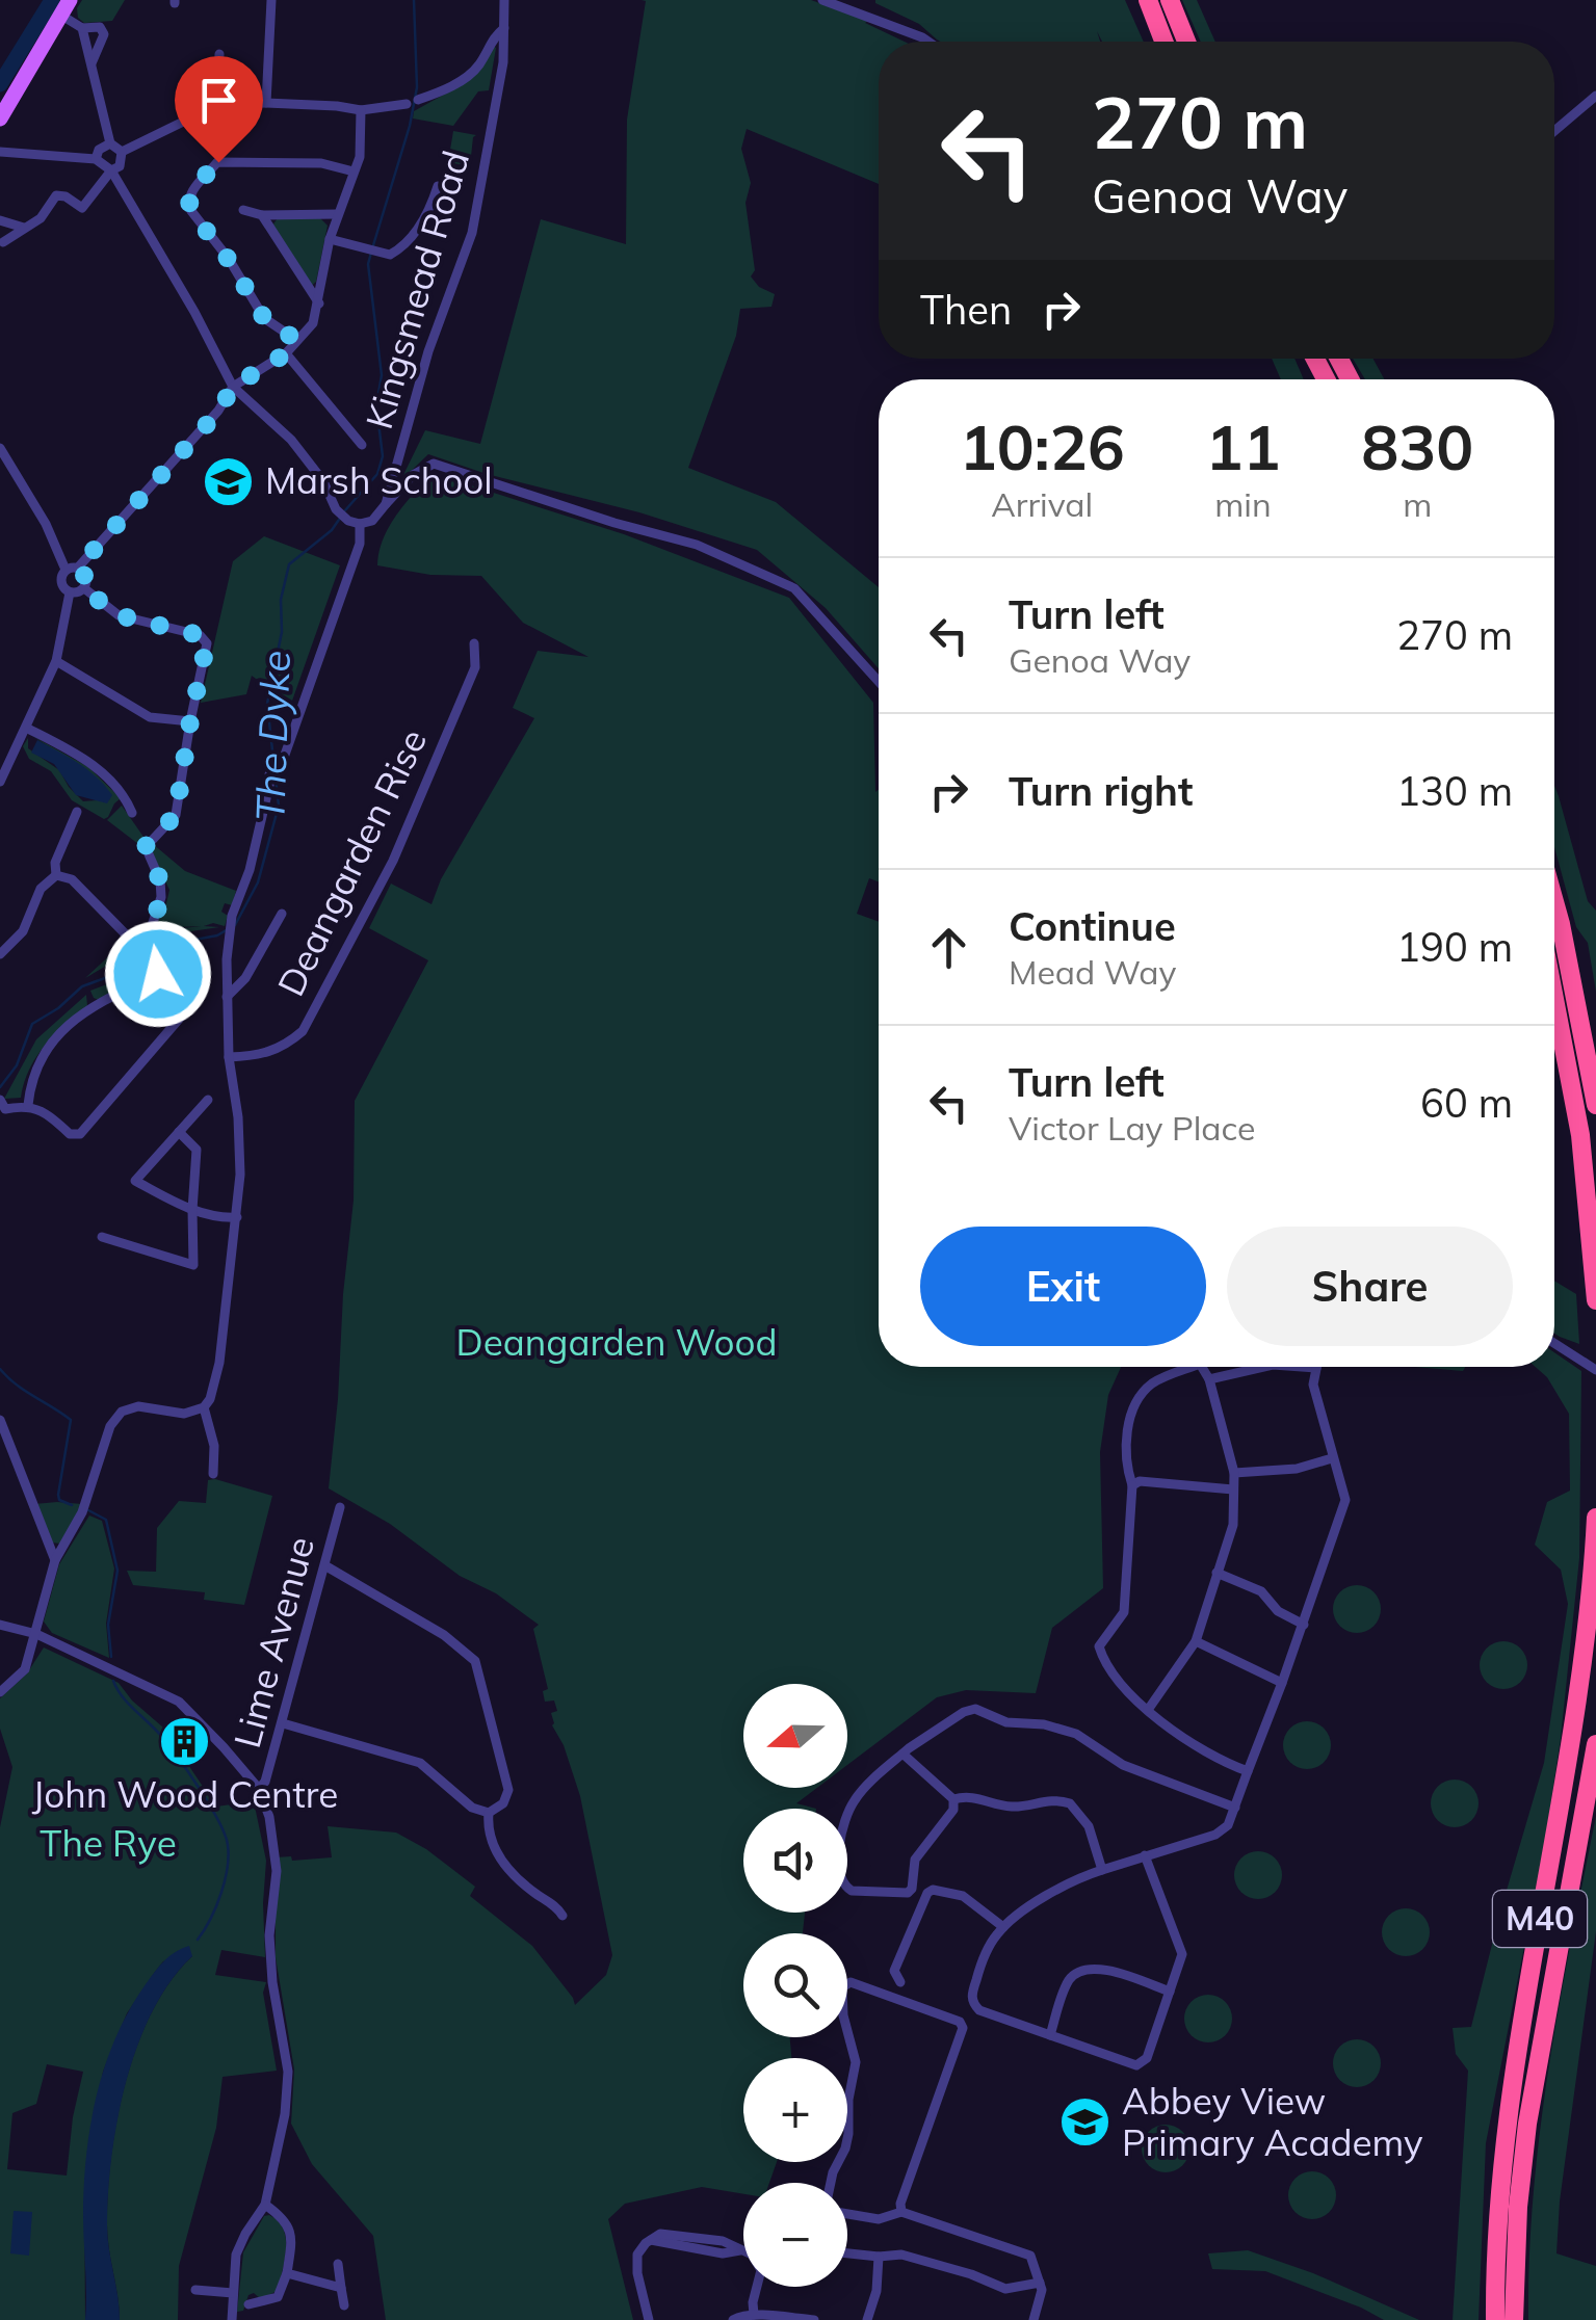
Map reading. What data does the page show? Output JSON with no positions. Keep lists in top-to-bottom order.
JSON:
{
  "streets": {
    "highway": ["M40"],
    "street": ["Kingsmead Road", "Deangarden Rise", "Lime Avenue"]
  },
  "water": ["The Dyke"],
  "parks": ["Deangarden Wood", "The Rye"],
  "places": {
    "school or university": ["Marsh School", "Abbey View Primary Academy"],
    "building": ["John Wood Centre"]
  },
  "north": "left",
  "page": {
    "turn": ["270 m", "Genoa Way"],
    "then": "Then",
    "eta": [
      "10:26",
      "Arrival",
      "11",
      "min",
      "830",
      "m"
    ],
    "list": [
      {
        "name": "Turn left",
        "note": "Genoa Way",
        "value": "270 m"
      },
      {
        "name": "Turn right",
        "value": "130 m"
      },
      {
        "name": "Continue",
        "note": "Mead Way",
        "value": "190 m"
      },
      {
        "name": "Turn left",
        "note": "Victor Lay Place",
        "value": "60 m"
      }
    ],
    "buttons": ["Exit", "Share"],
    "map_buttons": ["+", "−"]
  }
}
